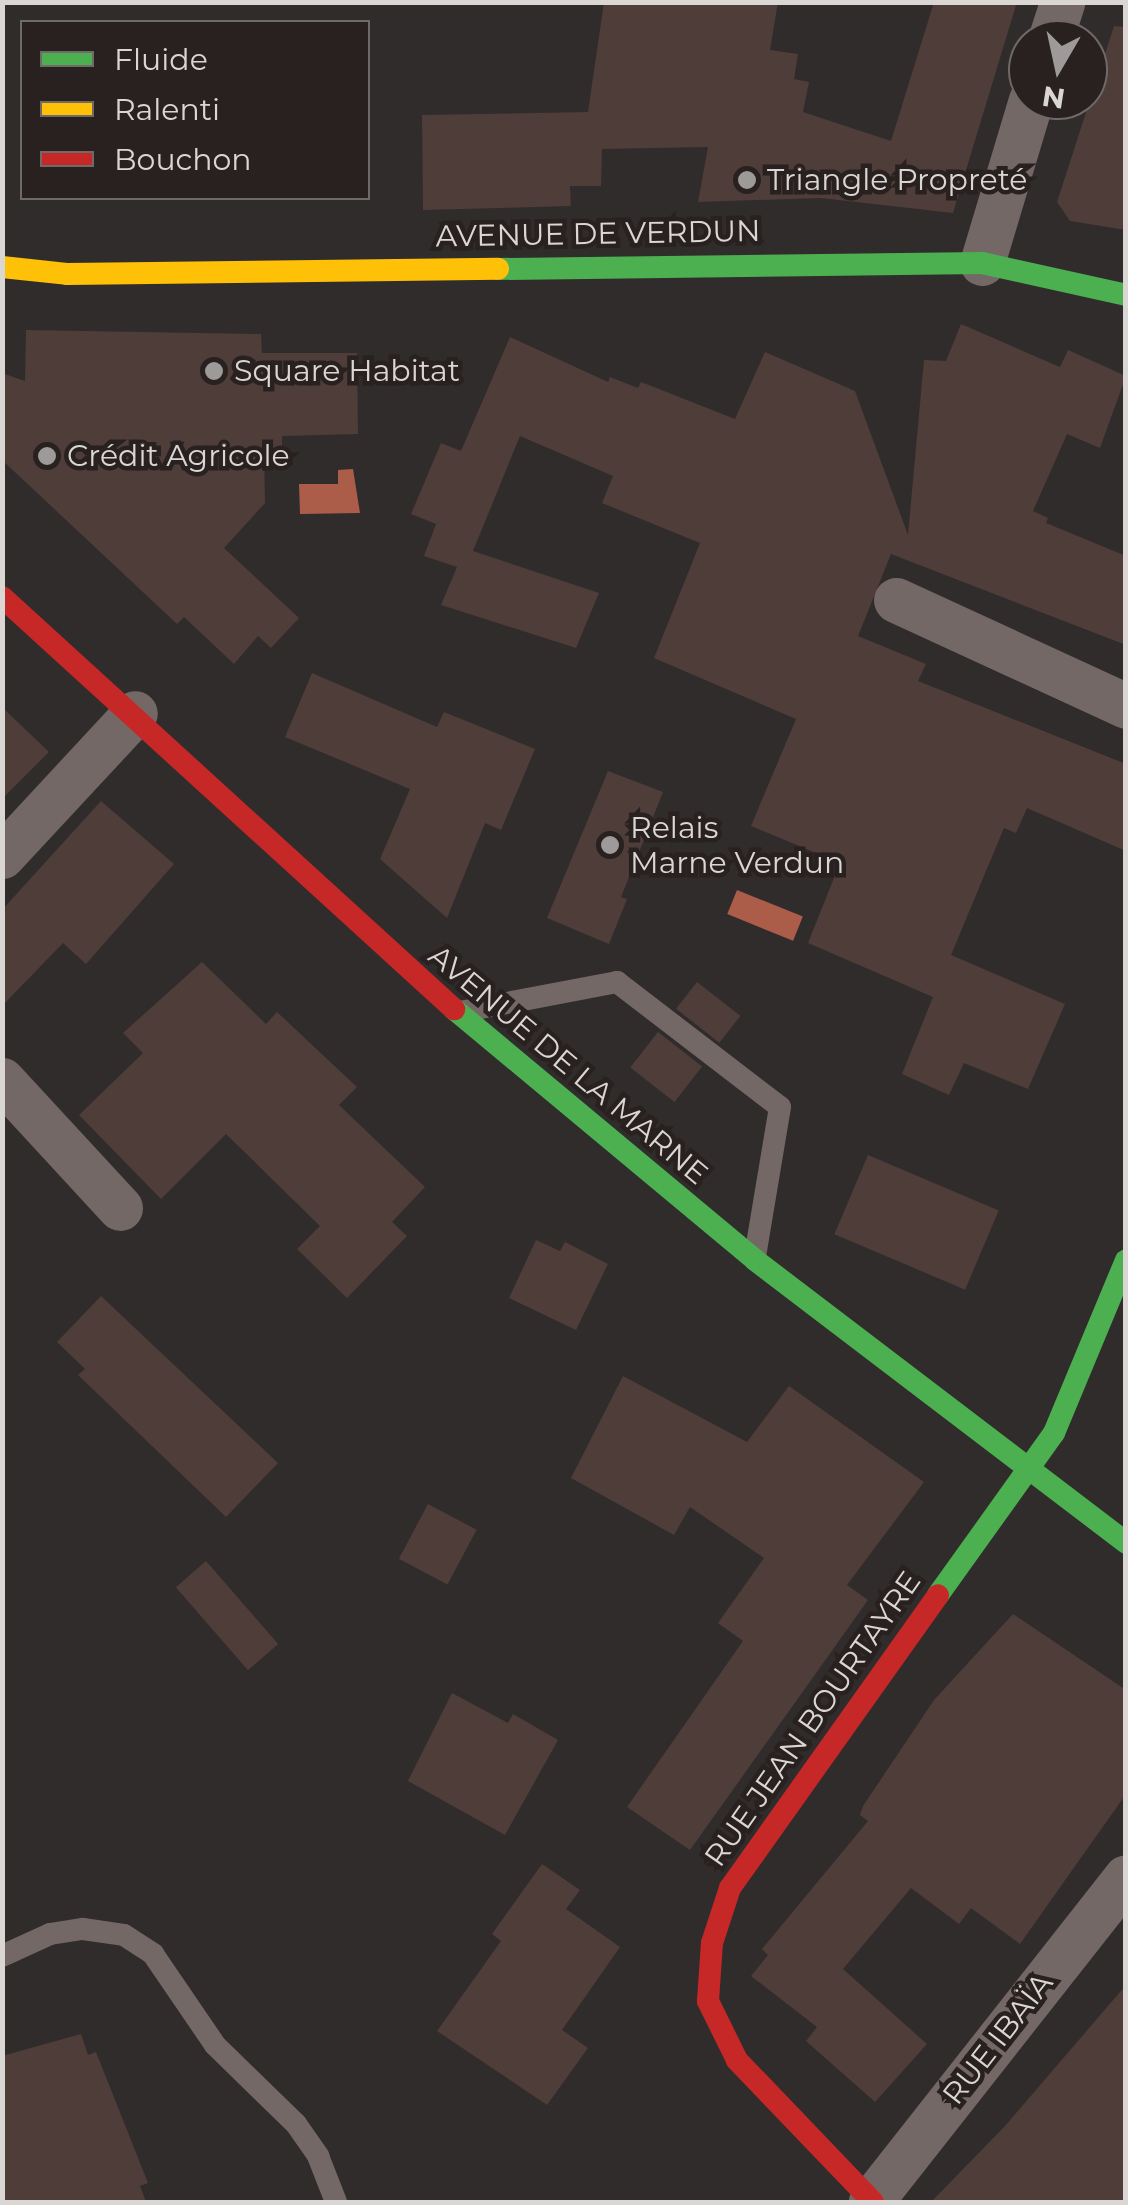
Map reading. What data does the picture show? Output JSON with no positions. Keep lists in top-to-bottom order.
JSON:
{
  "streets": {
    "main road": ["AVENUE DE VERDUN", "AVENUE DE LA MARNE", "RUE JEAN BOURTAYRE"],
    "street": ["RUE IBAÏA"]
  },
  "crossings": [
    ["AVENUE DE LA MARNE", "RUE JEAN BOURTAYRE"],
    ["RUE JEAN BOURTAYRE", "RUE IBAÏA"]
  ],
  "places": [
    "Triangle Propreté",
    "Square Habitat",
    "Crédit Agricole",
    "Relais Marne Verdun"
  ],
  "legend": ["Fluide", "Ralenti", "Bouchon"],
  "north": "bottom"
}
